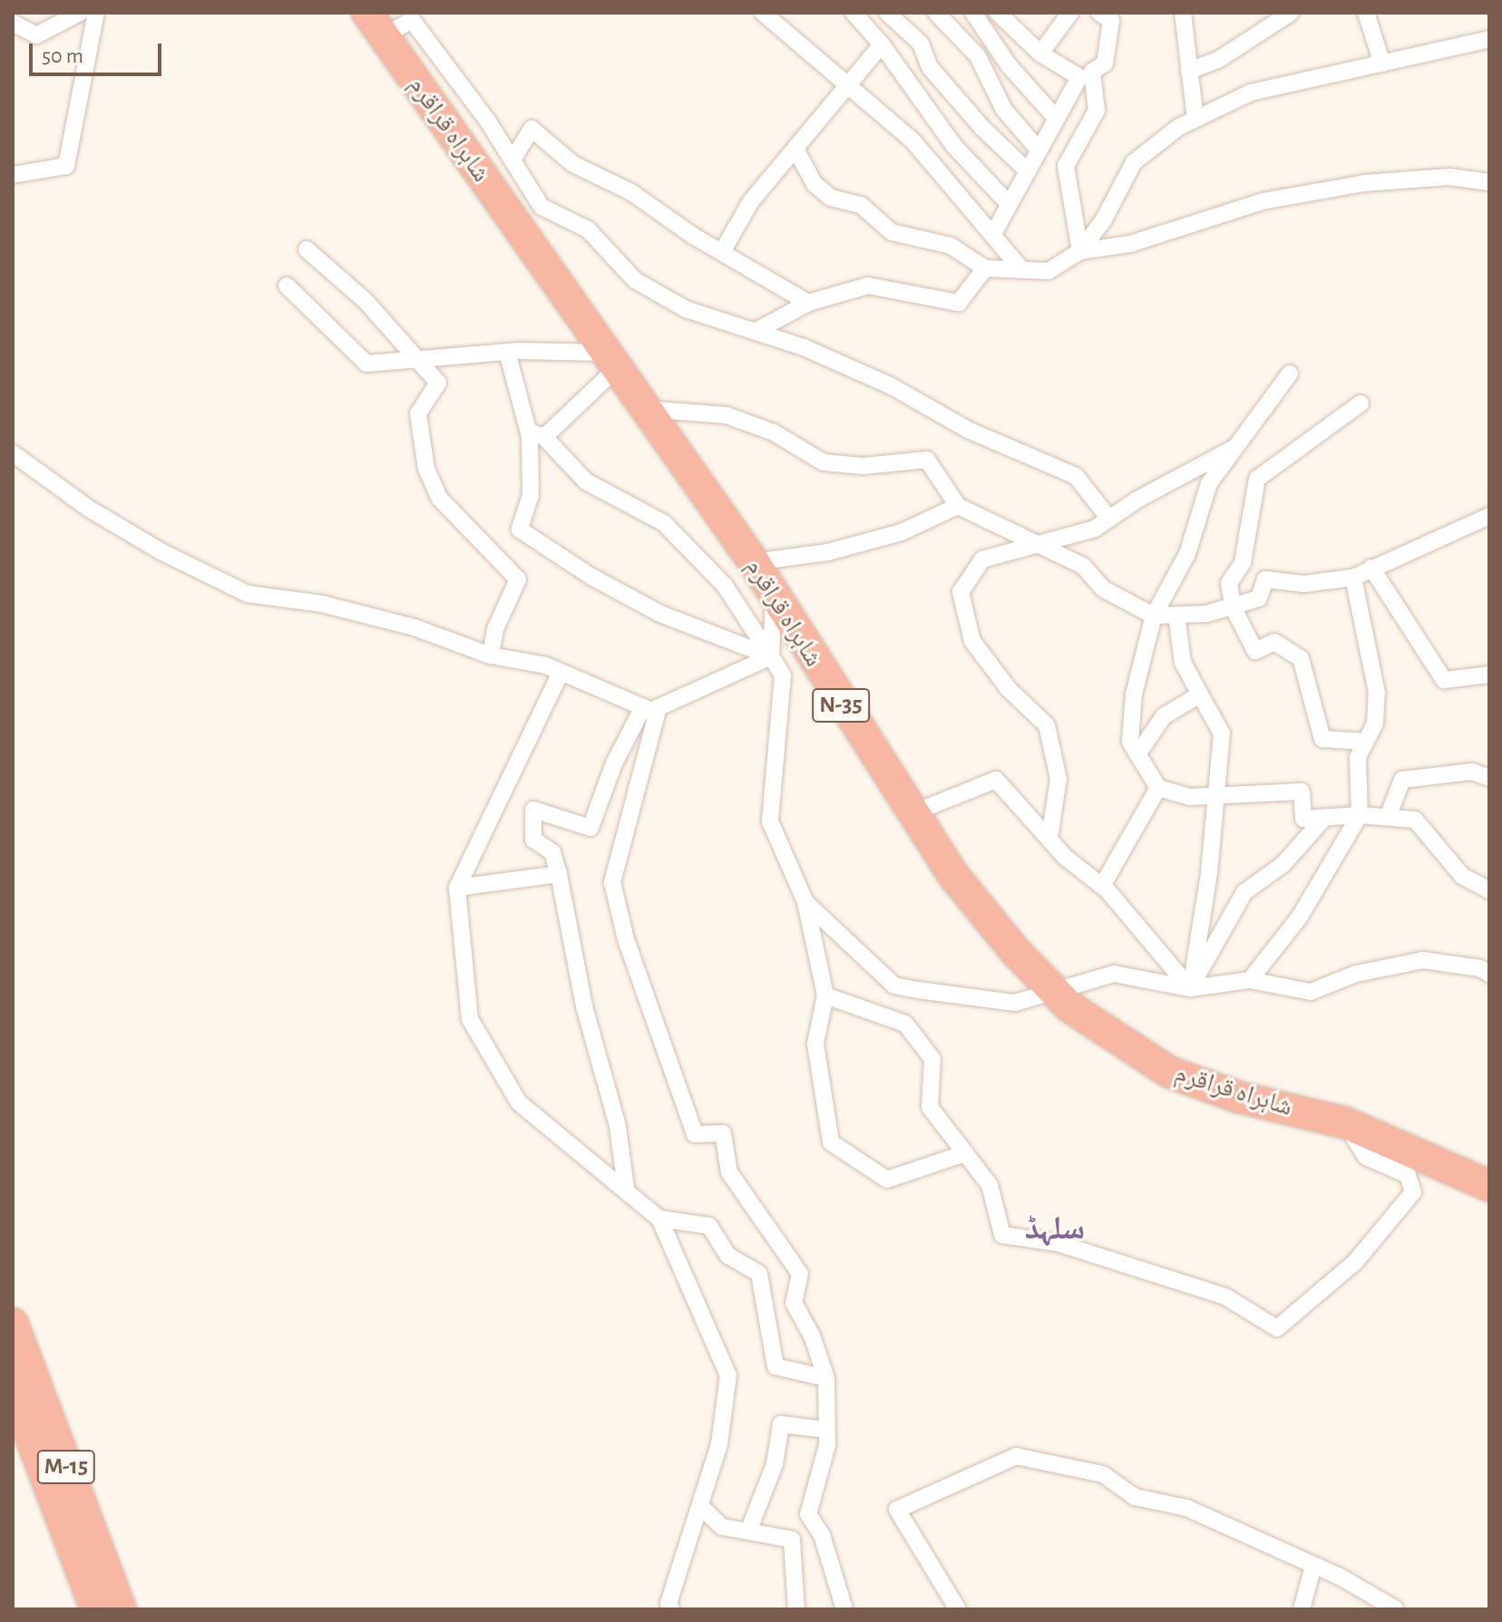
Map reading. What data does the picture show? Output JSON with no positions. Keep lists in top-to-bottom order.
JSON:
{
  "streets": {
    "highway": ["شاہراہ قراقرم", "N-35", "M-15"]
  },
  "districts": ["سلہڈ"],
  "scale_bar": "50 m"
}
